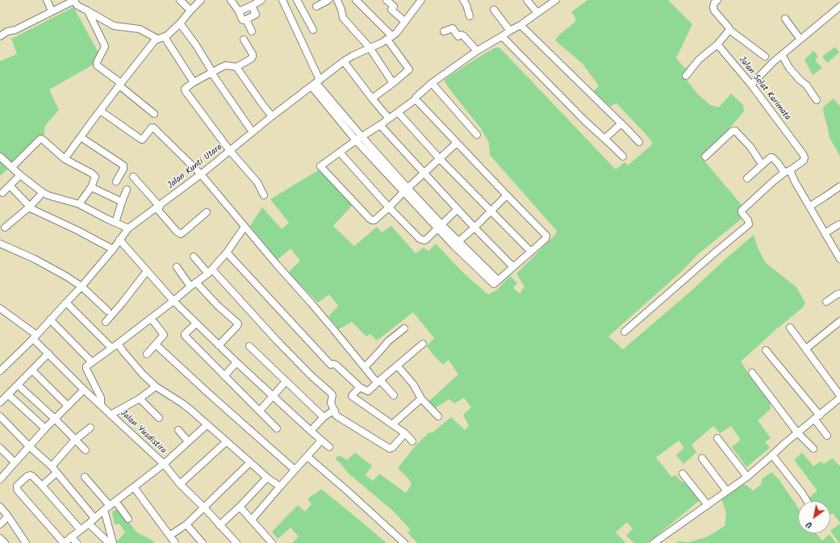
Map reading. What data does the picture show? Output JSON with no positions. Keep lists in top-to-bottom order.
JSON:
{
  "streets": {
    "street": ["Jalan Selat Karimata", "Jalan Kunti Utara", "Jalan Yusdistira"]
  },
  "crossings": [
    ["Jalan Kunti Utara", "Jalan Yusdistira"]
  ],
  "north": "bottom left"
}
